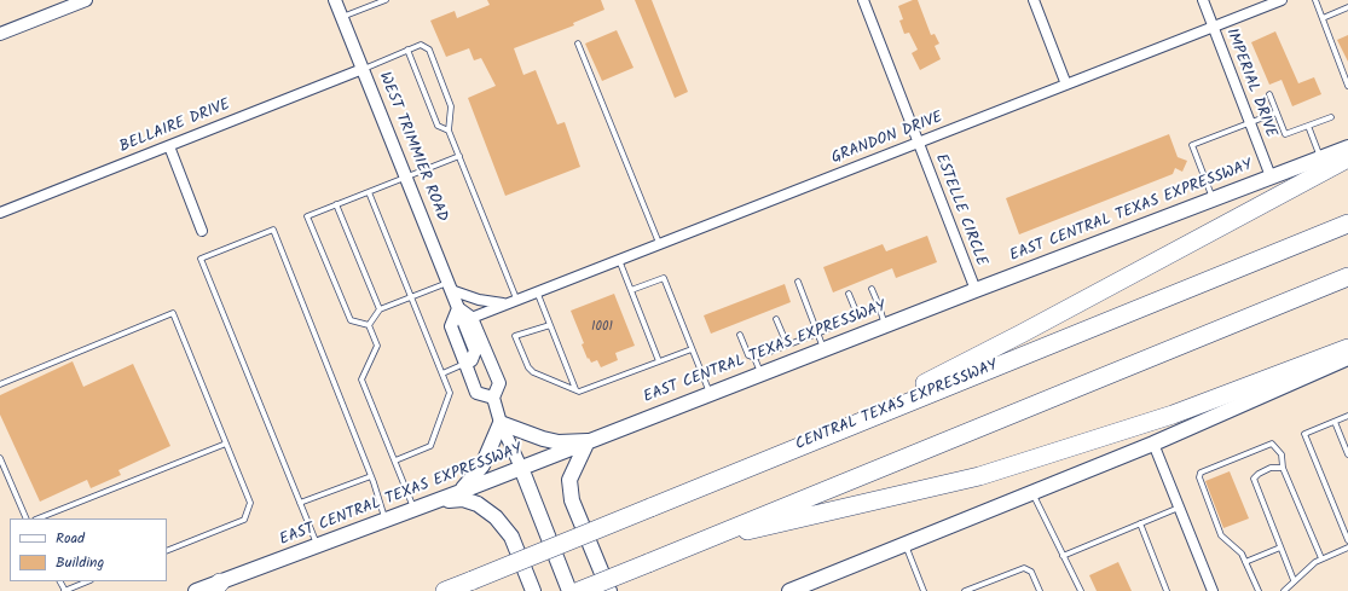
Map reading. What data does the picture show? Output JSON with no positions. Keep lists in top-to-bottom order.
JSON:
{
  "streets": {
    "highway": ["CENTRAL TEXAS EXPRESSWAY"],
    "main road": ["EAST CENTRAL TEXAS EXPRESSWAY"],
    "street": [
      "IMPERIAL DRIVE",
      "BELLAIRE DRIVE",
      "GRANDON DRIVE",
      "WEST TRIMMIER ROAD",
      "ESTELLE CIRCLE"
    ]
  },
  "crossings": [
    ["IMPERIAL DRIVE", "GRANDON DRIVE"],
    ["IMPERIAL DRIVE", "EAST CENTRAL TEXAS EXPRESSWAY"],
    ["BELLAIRE DRIVE", "WEST TRIMMIER ROAD"],
    ["GRANDON DRIVE", "ESTELLE CIRCLE"],
    ["ESTELLE CIRCLE", "EAST CENTRAL TEXAS EXPRESSWAY"]
  ],
  "house_numbers": ["1001"],
  "legend": ["Road", "Building"]
}
